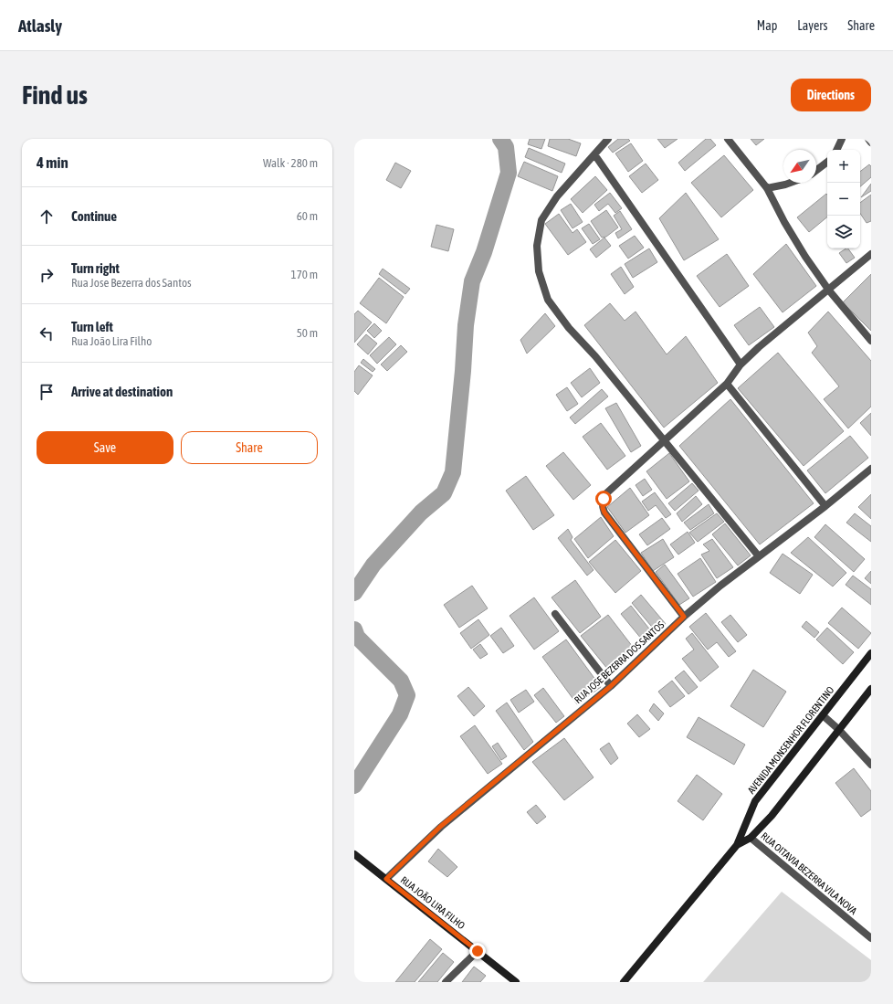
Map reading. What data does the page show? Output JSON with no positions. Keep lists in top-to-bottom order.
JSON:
{
  "streets": {
    "main road": ["AVENIDA MONSENHOR FLORENTINO", "RUA JOÃO LIRA FILHO"],
    "street": ["RUA JOSE BEZERRA DOS SANTOS", "RUA OITAVIA BEZERRA VILA NOVA"]
  },
  "crossings": [
    ["RUA JOSE BEZERRA DOS SANTOS", "RUA JOÃO LIRA FILHO"],
    ["AVENIDA MONSENHOR FLORENTINO", "RUA OITAVIA BEZERRA VILA NOVA"]
  ],
  "north": "bottom left",
  "page": {
    "header": "Atlasly",
    "nav": ["Map", "Layers", "Share"],
    "buttons": [
      "Directions",
      ["Save", "Share"]
    ],
    "title": "Find us",
    "heading": ["4 min", "Walk · 280 m"],
    "map_buttons": ["+", "−"],
    "list": [
      ["Continue", "60 m"],
      ["Turn right", "Rua Jose Bezerra dos Santos", "170 m"],
      ["Turn left", "Rua João Lira Filho", "50 m"],
      "Arrive at destination"
    ]
  }
}
